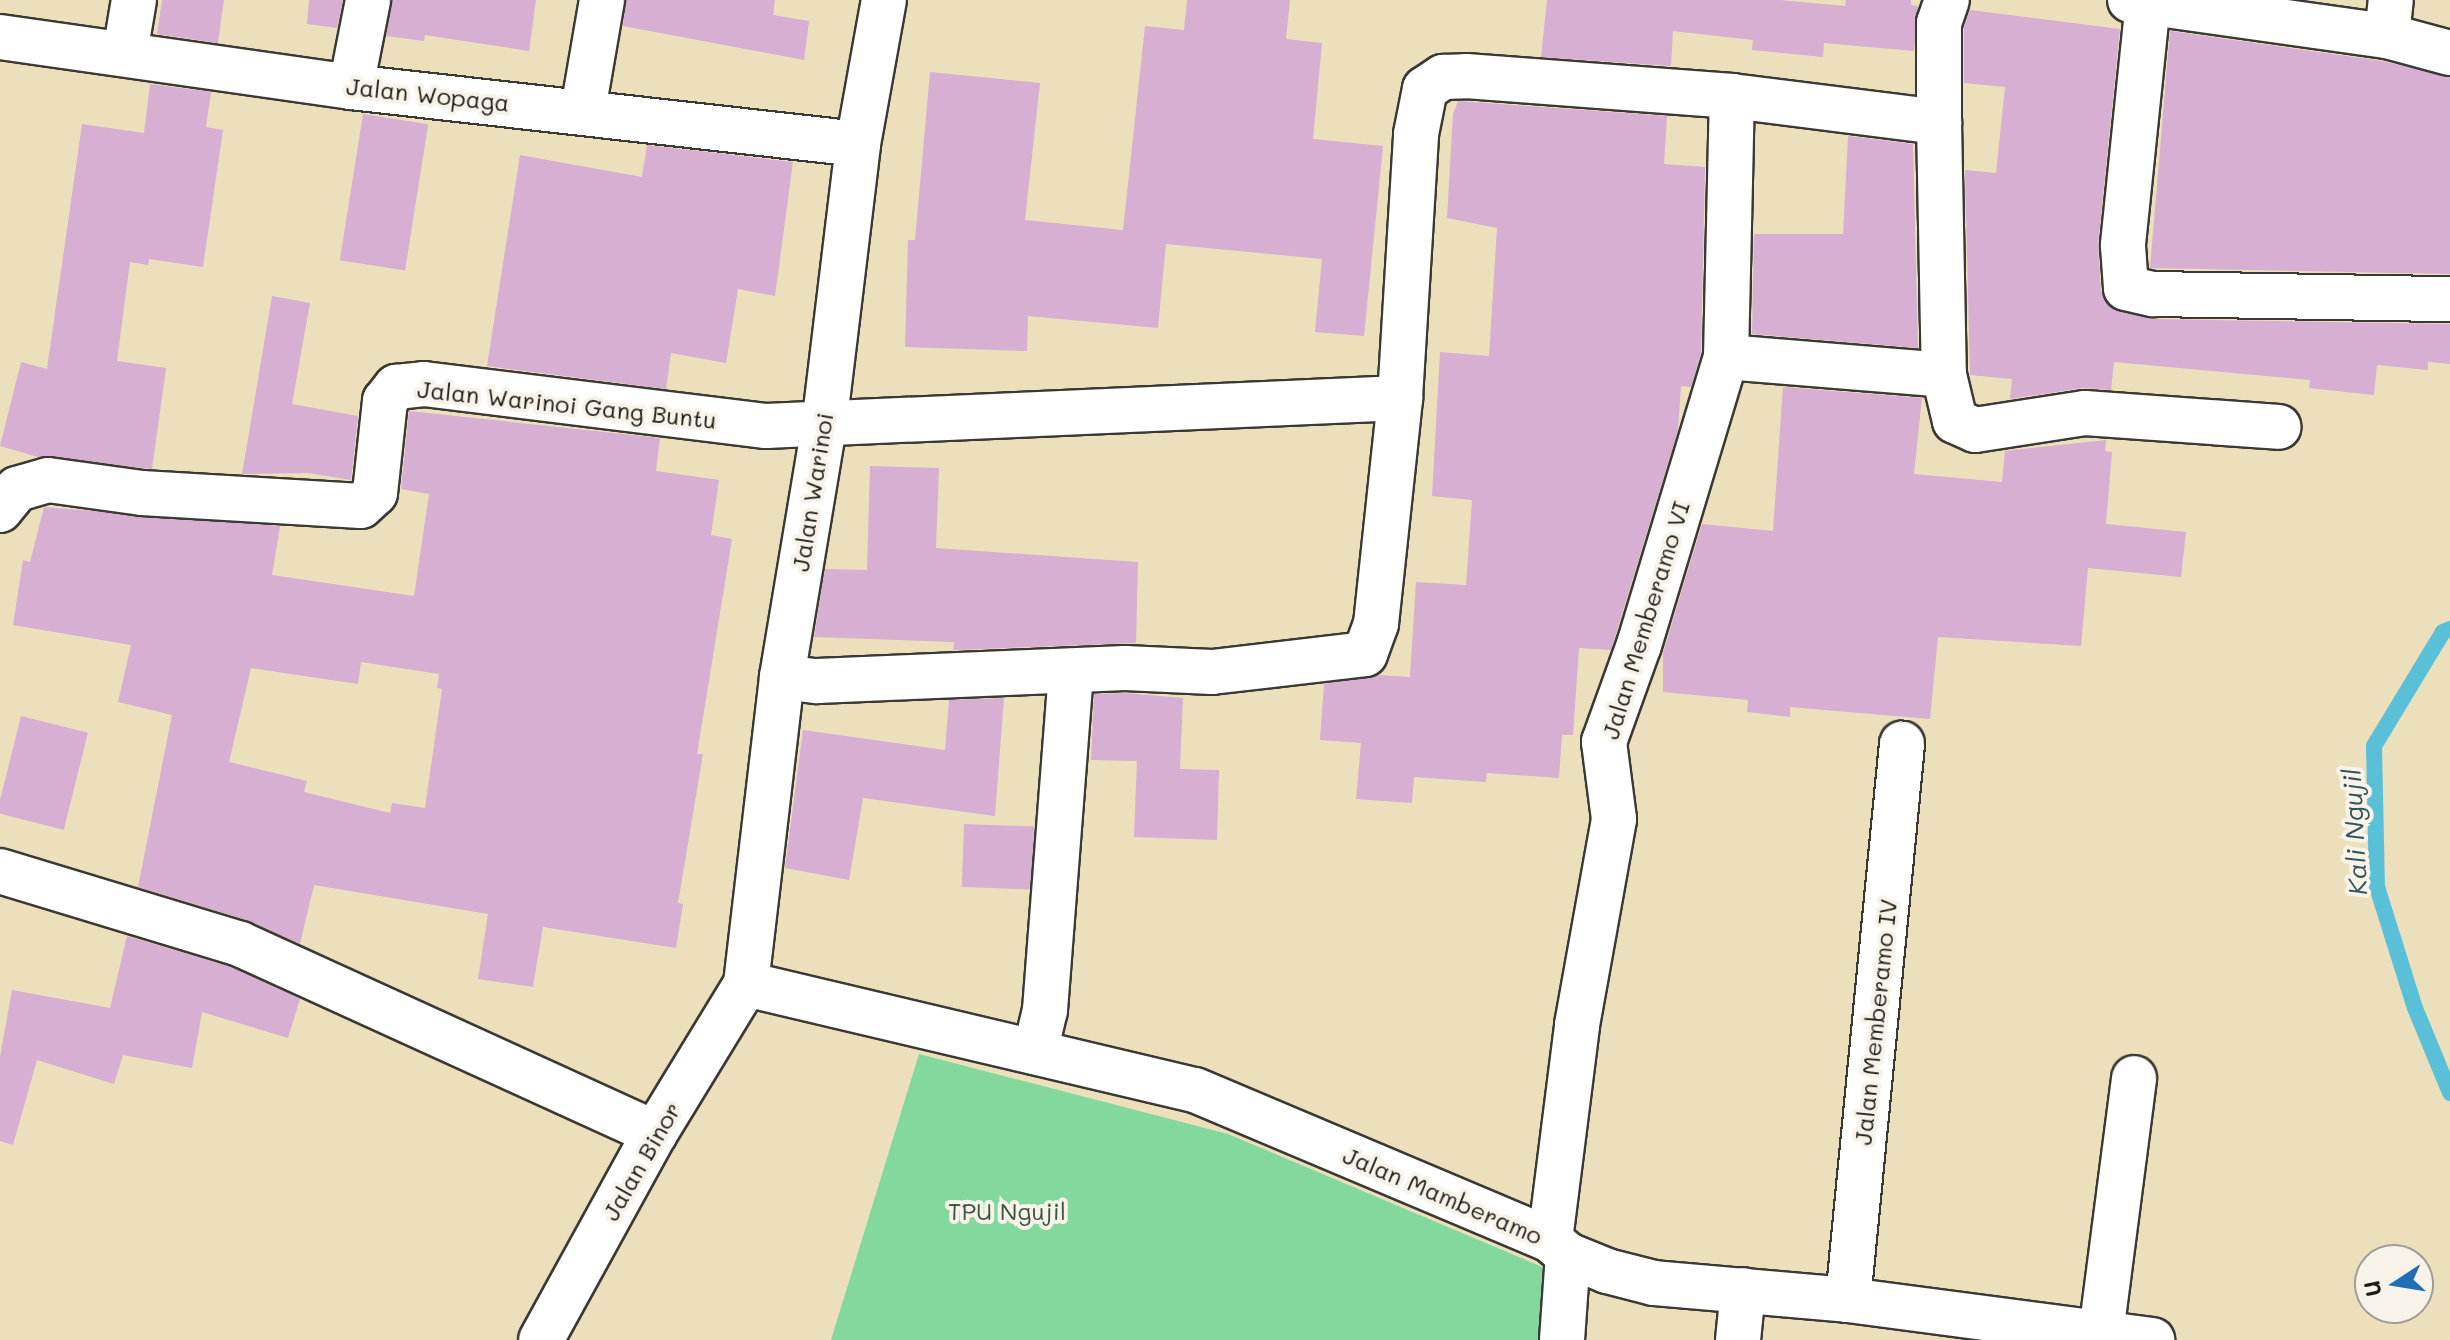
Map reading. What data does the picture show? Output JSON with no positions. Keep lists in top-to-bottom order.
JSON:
{
  "streets": {
    "street": [
      "Jalan Wopaga",
      "Jalan Warinoi Gang Buntu",
      "Jalan Warinoi",
      "Jalan Memberamo VI",
      "Jalan Memberamo IV",
      "Jalan Binor",
      "Jalan Mamberamo"
    ]
  },
  "crossings": [
    ["Jalan Wopaga", "Jalan Warinoi"],
    ["Jalan Warinoi Gang Buntu", "Jalan Warinoi"],
    ["Jalan Warinoi", "Jalan Binor"],
    ["Jalan Warinoi", "Jalan Mamberamo"],
    ["Jalan Memberamo VI", "Jalan Mamberamo"],
    ["Jalan Memberamo IV", "Jalan Mamberamo"],
    ["Jalan Binor", "Jalan Mamberamo"]
  ],
  "water": ["Kali Ngujil"],
  "parks": ["TPU Ngujil"],
  "north": "left"
}
